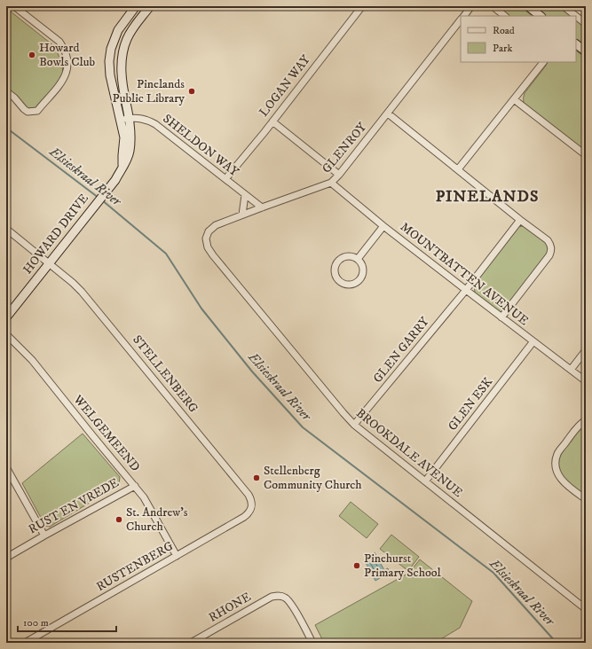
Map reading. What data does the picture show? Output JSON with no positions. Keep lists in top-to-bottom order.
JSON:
{
  "streets": {
    "street": [
      "LOGAN WAY",
      "SHELDON WAY",
      "GLENROY",
      "HOWARD DRIVE",
      "MOUNTBATTEN AVENUE",
      "GLEN GARRY",
      "STELLENBERG",
      "GLEN ESK",
      "WELGEMEEND",
      "BROOKDALE AVENUE",
      "RUST EN VREDE",
      "RUSTENBERG",
      "RHONE"
    ]
  },
  "crossings": [
    ["LOGAN WAY", "SHELDON WAY"],
    ["SHELDON WAY", "GLENROY"],
    ["SHELDON WAY", "HOWARD DRIVE"],
    ["GLENROY", "MOUNTBATTEN AVENUE"],
    ["GLENROY", "BROOKDALE AVENUE"],
    ["HOWARD DRIVE", "STELLENBERG"],
    ["MOUNTBATTEN AVENUE", "GLEN GARRY"],
    ["MOUNTBATTEN AVENUE", "GLEN ESK"],
    ["GLEN GARRY", "BROOKDALE AVENUE"],
    ["STELLENBERG", "RUSTENBERG"],
    ["GLEN ESK", "BROOKDALE AVENUE"],
    ["WELGEMEEND", "RUST EN VREDE"],
    ["WELGEMEEND", "RUSTENBERG"]
  ],
  "districts": ["PINELANDS"],
  "water": ["Elsieskraal River"],
  "places": [
    "Howard Bowls Club",
    "Pinelands Public Library",
    "Stellenberg Community Church",
    "St. Andrew's Church",
    "Pinehurst Primary School"
  ],
  "legend": ["Road", "Park"],
  "scale_bar": "100 m"
}
